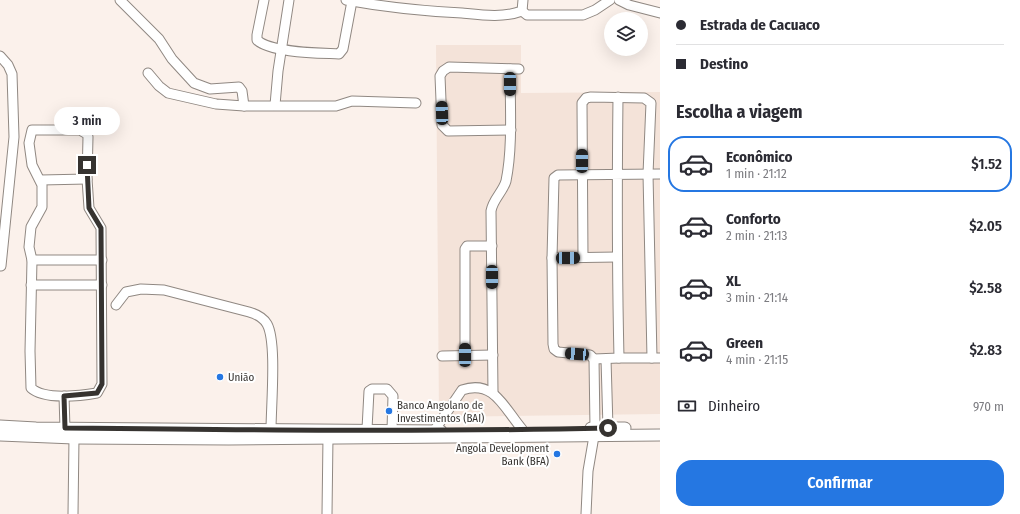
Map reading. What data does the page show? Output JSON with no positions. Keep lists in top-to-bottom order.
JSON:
{
  "places": ["União", "Banco Angolano de Investimentos (BAI)", "Angola Development Bank (BFA)"],
  "page": {
    "banner": ["Estrada de Cacuaco", "Destino"],
    "heading": "Escolha a viagem",
    "bubble": "3 min",
    "list": [
      {
        "name": "Econômico",
        "note": "1 min · 21:12",
        "value": "$1.52"
      },
      {
        "name": "Conforto",
        "note": "2 min · 21:13",
        "value": "$2.05"
      },
      {
        "name": "XL",
        "note": "3 min · 21:14",
        "value": "$2.58"
      },
      {
        "name": "Green",
        "note": "4 min · 21:15",
        "value": "$2.83"
      }
    ],
    "pay": ["Dinheiro", "970 m"],
    "buttons": "Confirmar"
  }
}
